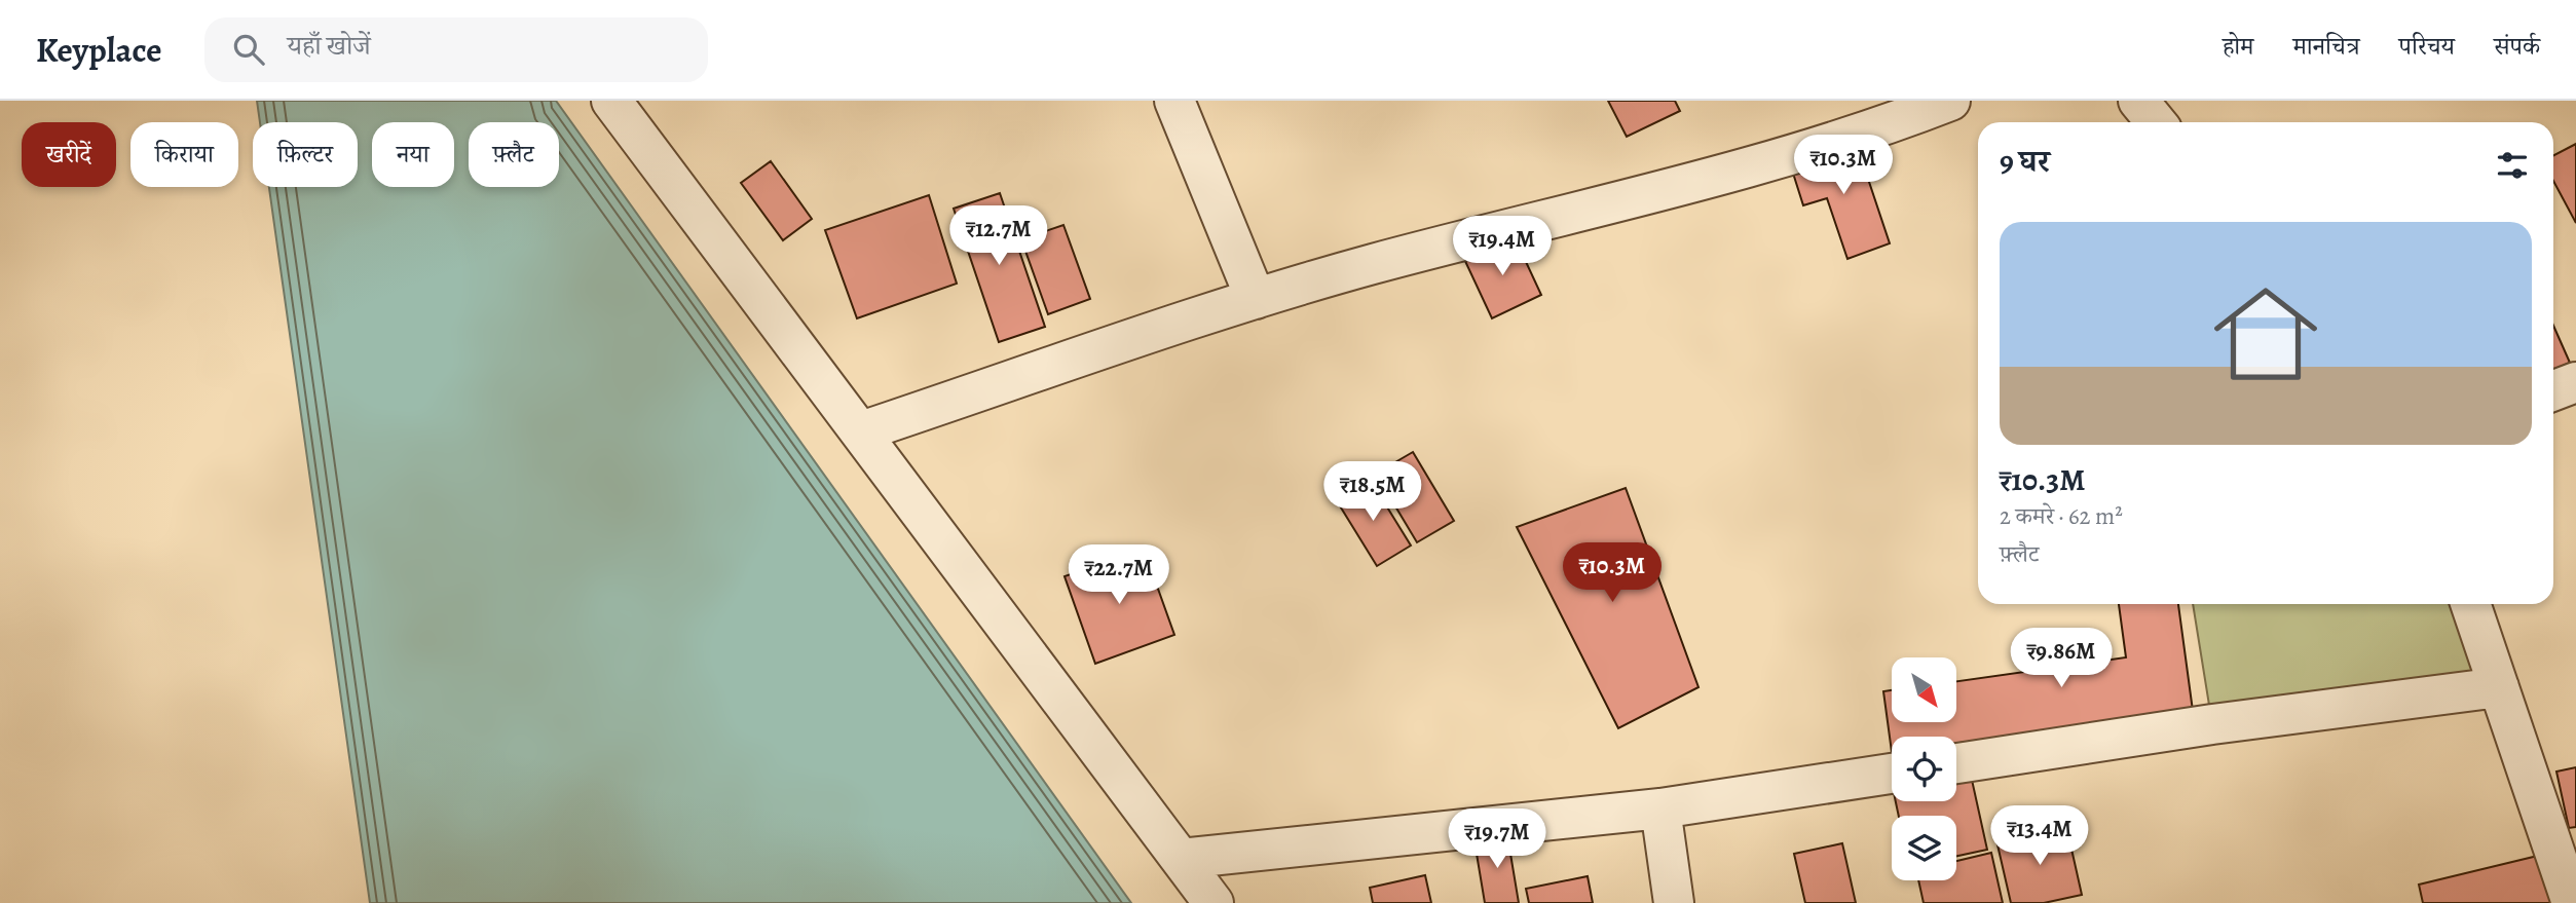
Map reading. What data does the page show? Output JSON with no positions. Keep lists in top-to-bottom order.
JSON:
{
  "north": "bottom right",
  "page": {
    "header": "Keyplace",
    "search": "यहाँ खोजें",
    "nav": [
      "होम",
      "मानचित्र",
      "परिचय",
      "संपर्क"
    ],
    "chip": [
      "खरीदें",
      "किराया",
      "फ़िल्टर",
      "नया",
      "फ़्लैट"
    ],
    "heading": "9 घर",
    "price": [
      "₹10.3M",
      "₹12.7M",
      "₹19.4M",
      "₹18.5M",
      "₹10.3M",
      "₹22.7M",
      "₹9.86M",
      "₹13.4M",
      "₹19.7M"
    ],
    "list": [
      {
        "name": "₹10.3M",
        "note": "2 कमरे · 62 m² · फ़्लैट"
      }
    ]
  }
}
